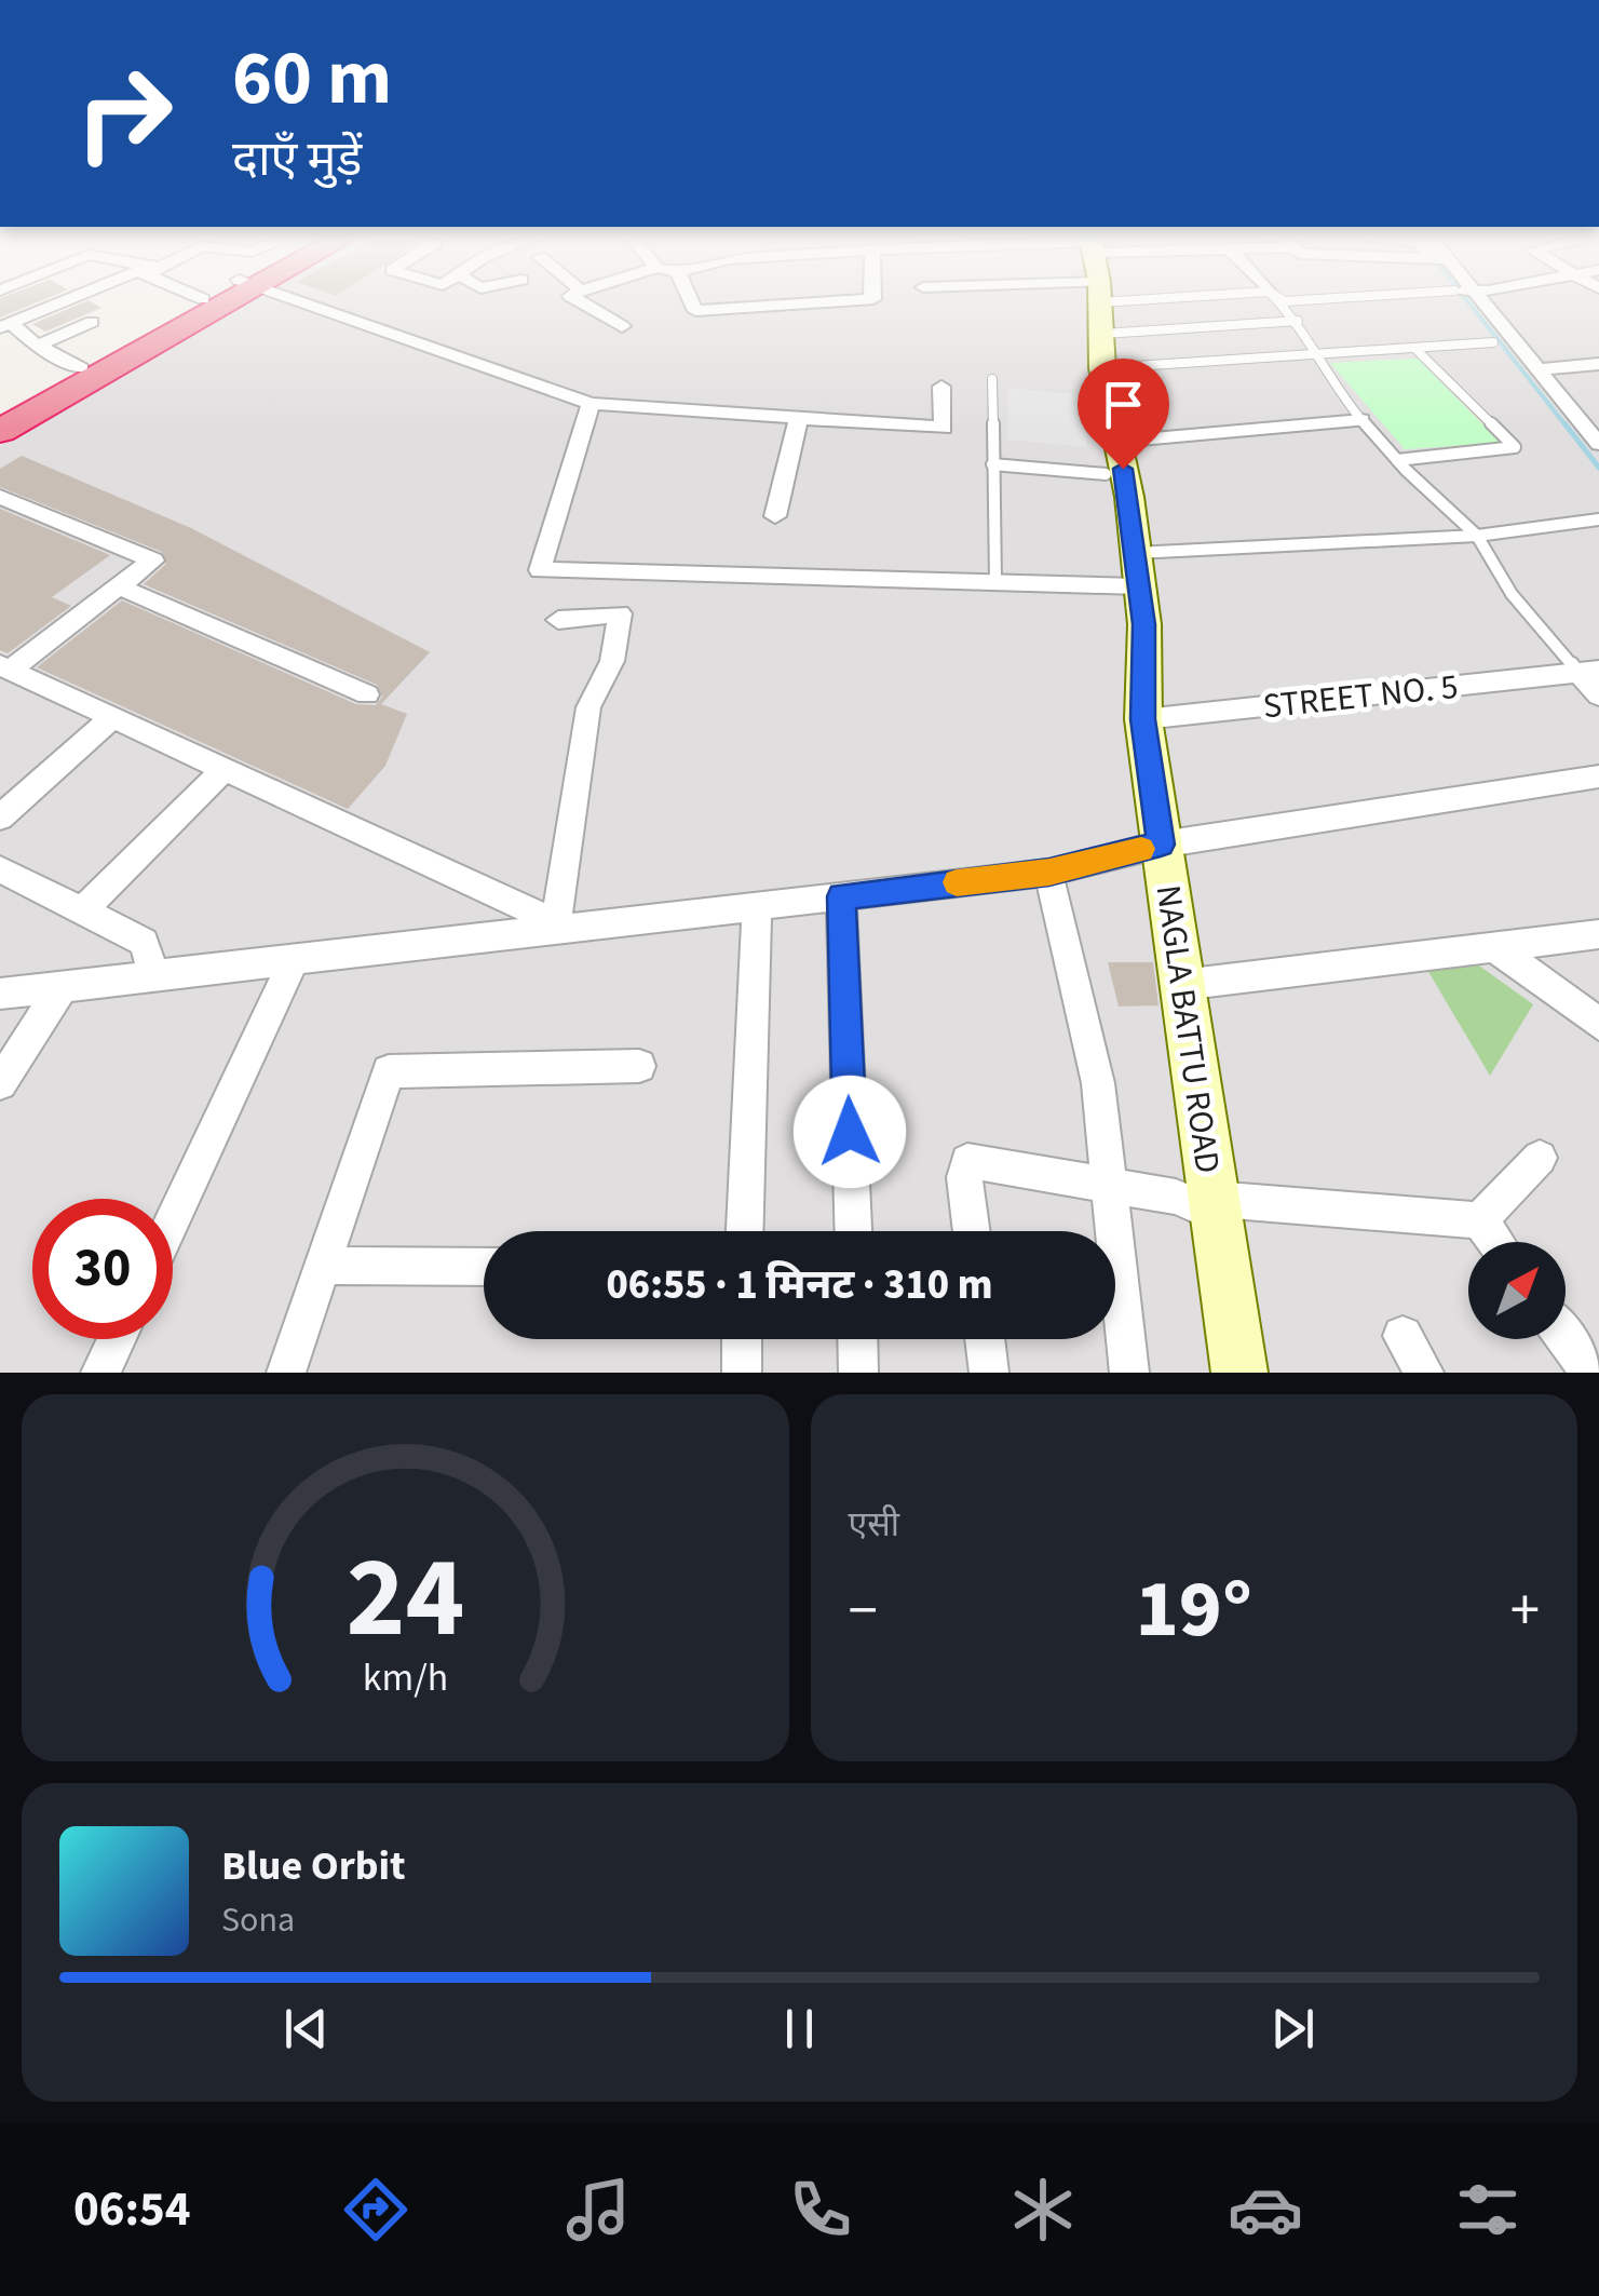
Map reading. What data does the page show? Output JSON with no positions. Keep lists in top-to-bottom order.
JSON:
{
  "streets": {
    "street": ["STREET NO. 5", "NAGLA BATTU ROAD"]
  },
  "crossings": [
    ["STREET NO. 5", "NAGLA BATTU ROAD"]
  ],
  "north": "top right",
  "page": {
    "turn": ["60 m", "दाएँ मुड़ें"],
    "limit": "30",
    "trip": "06:55 · 1 मिनट · 310 m",
    "tile": "एसी",
    "heat": ["−", "19°", "+"],
    "song": ["Blue Orbit", "Sona"],
    "tabs": "06:54",
    "gauge": ["24", "km/h"]
  }
}
